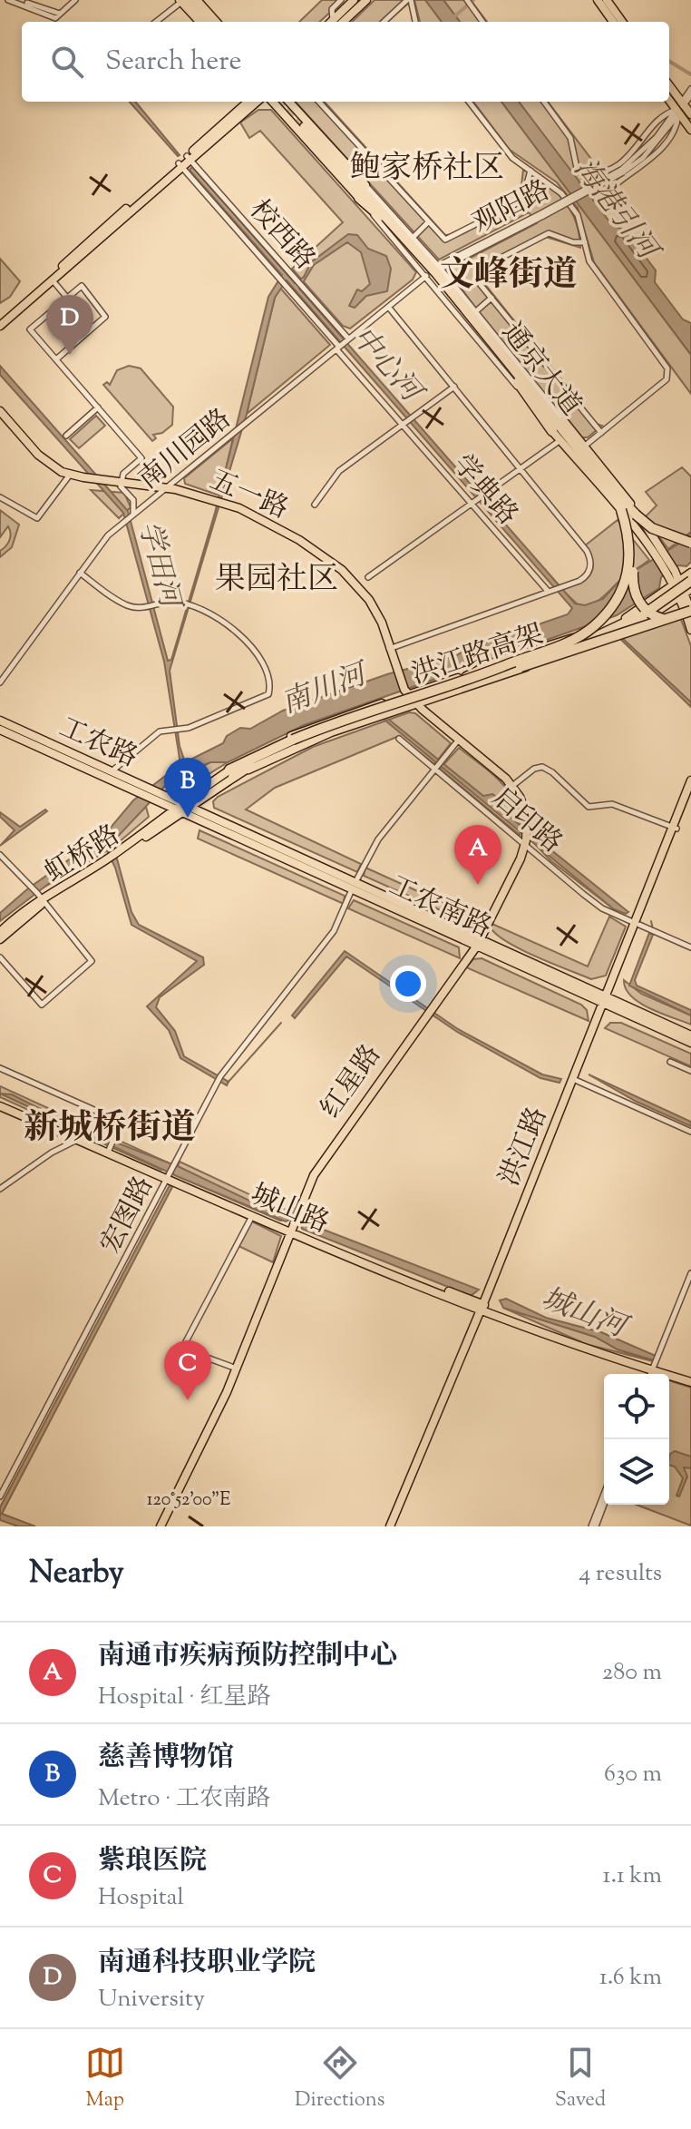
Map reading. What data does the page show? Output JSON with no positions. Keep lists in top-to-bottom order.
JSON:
{
  "streets": {
    "highway": ["通京大道", "洪江路高架"],
    "main road": [
      "五一路",
      "工农路",
      "虹桥路",
      "工农南路",
      "红星路",
      "洪江路",
      "城山路"
    ],
    "street": [
      "观阳路",
      "校西路",
      "南川园路",
      "学典路",
      "启印路",
      "宏图路"
    ]
  },
  "crossings": [
    ["校西路", "南川园路"],
    ["校西路", "学典路"],
    ["通京大道", "洪江路高架"],
    ["南川园路", "学典路"],
    ["南川园路", "五一路"],
    ["洪江路高架", "虹桥路"],
    ["工农路", "虹桥路"],
    ["工农路", "工农南路"],
    ["启印路", "红星路"],
    ["启印路", "洪江路"],
    ["启印路", "宏图路"],
    ["虹桥路", "工农南路"],
    ["工农南路", "红星路"],
    ["工农南路", "洪江路"],
    ["工农南路", "宏图路"],
    ["红星路", "城山路"],
    ["洪江路", "城山路"],
    ["城山路", "宏图路"]
  ],
  "districts": [
    "鲍家桥社区",
    "文峰街道",
    "果园社区",
    "新城桥街道"
  ],
  "water": [
    "海港引河",
    "中心河",
    "学田河",
    "南川河",
    "城山河"
  ],
  "page": {
    "search": "Search here",
    "pins": [
      "D",
      "B",
      "A",
      "C"
    ],
    "heading": ["Nearby", "4 results"],
    "list": [
      {
        "mark": "A",
        "name": "南通市疾病预防控制中心",
        "note": "Hospital · 红星路",
        "value": "280 m"
      },
      {
        "mark": "B",
        "name": "慈善博物馆",
        "note": "Metro · 工农南路",
        "value": "630 m"
      },
      {
        "mark": "C",
        "name": "紫琅医院",
        "note": "Hospital",
        "value": "1.1 km"
      },
      {
        "mark": "D",
        "name": "南通科技职业学院",
        "note": "University",
        "value": "1.6 km"
      }
    ],
    "nav": ["Map", "Directions", "Saved"]
  },
  "coordinates": ["120°52'00\"E"]
}
